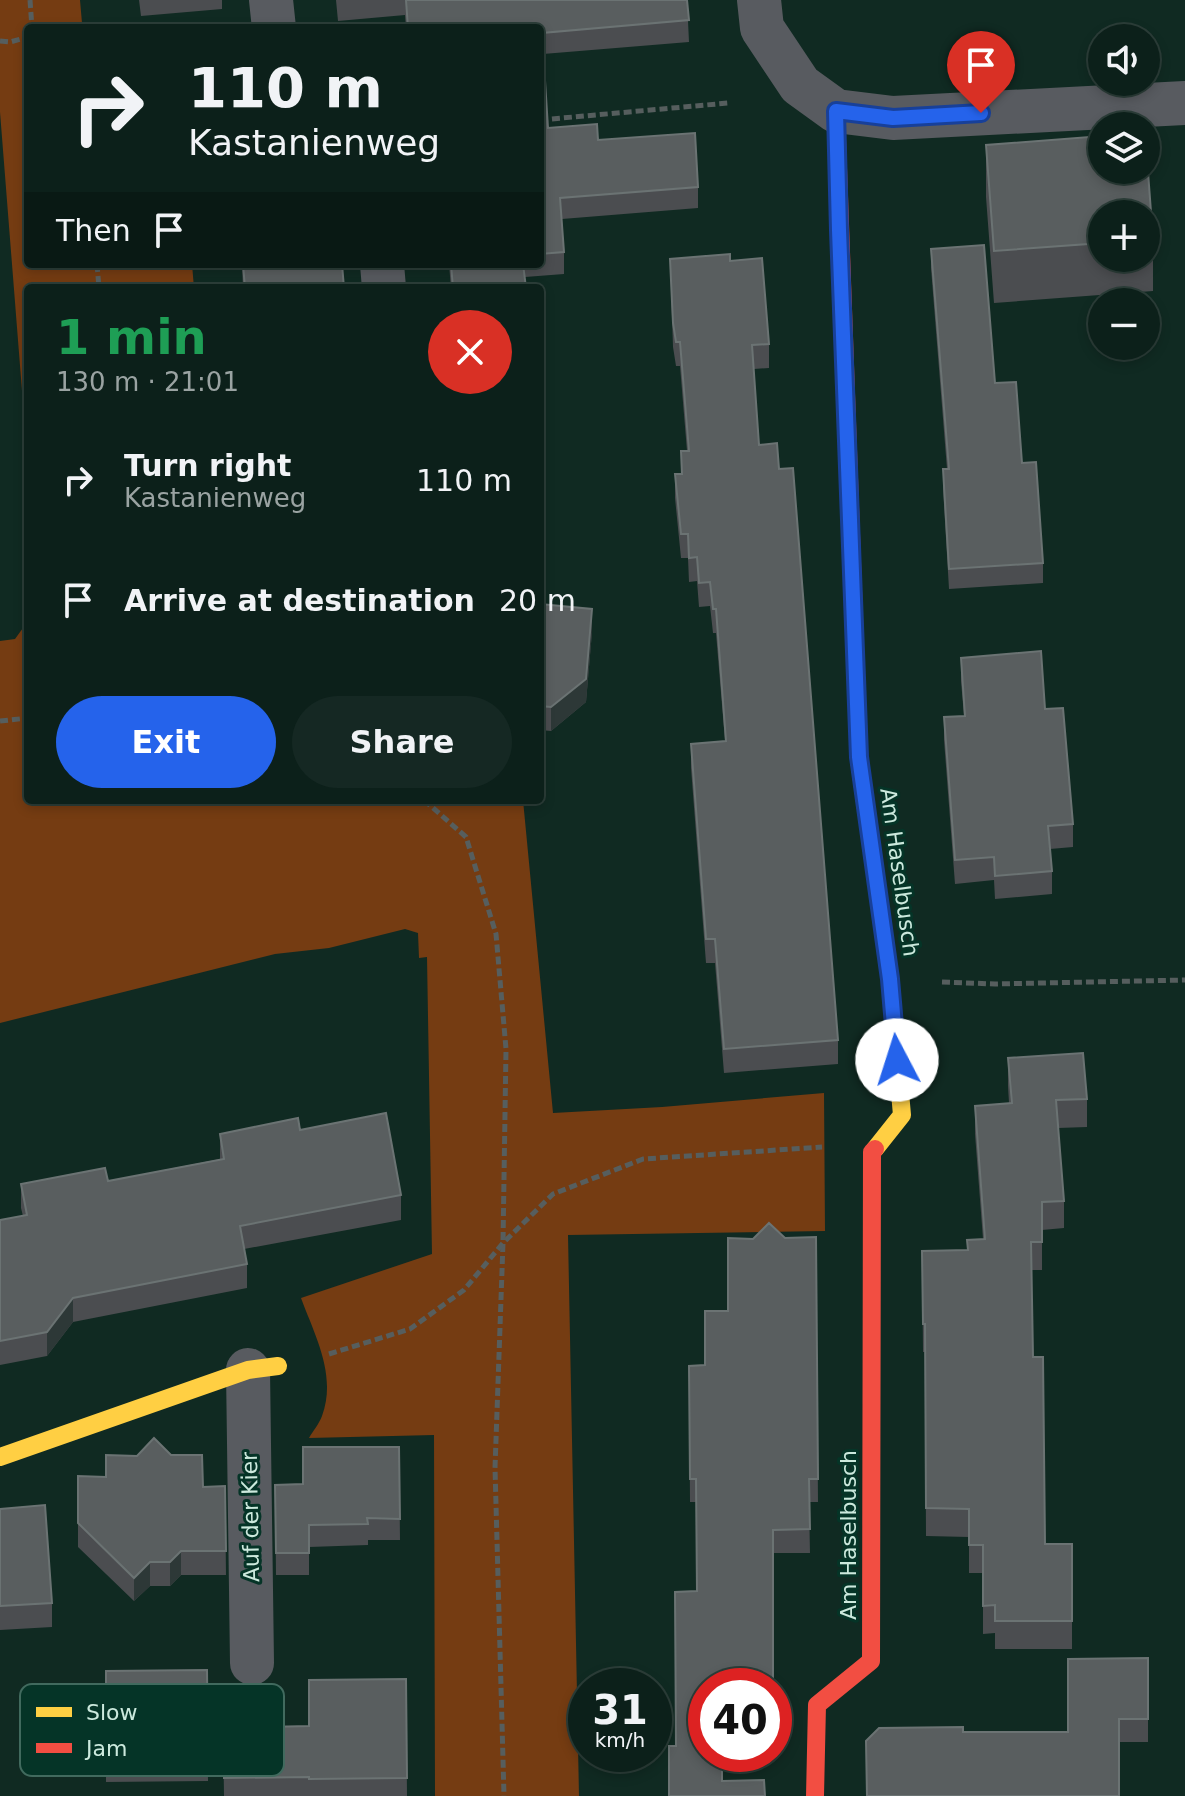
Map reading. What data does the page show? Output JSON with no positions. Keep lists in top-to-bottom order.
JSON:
{
  "streets": {
    "street": ["Am Haselbusch", "Auf der Kier"]
  },
  "legend": ["Slow", "Jam"],
  "page": {
    "map_buttons": ["+", "−"],
    "turn": ["110 m", "Kastanienweg"],
    "then": "Then",
    "heading": ["1 min", "130 m · 21:01"],
    "list": [
      {
        "name": "Turn right",
        "note": "Kastanienweg",
        "value": "110 m"
      },
      {
        "name": "Arrive at destination",
        "value": "20 m"
      }
    ],
    "buttons": ["Exit", "Share"],
    "speed": "31 km/h",
    "limit": "40"
  }
}
